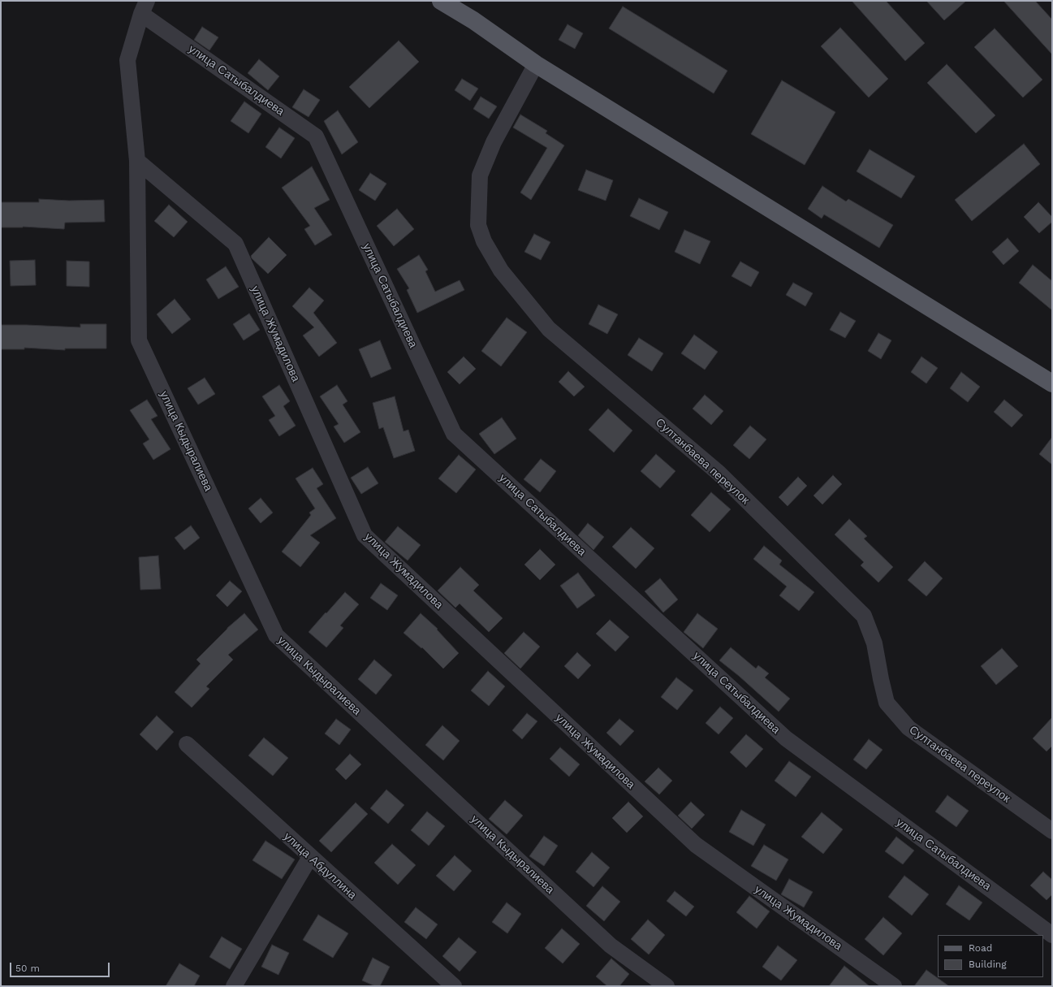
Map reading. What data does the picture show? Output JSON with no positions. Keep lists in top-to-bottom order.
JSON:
{
  "streets": {
    "street": [
      "улица Сатыбалдиева",
      "улица Жумадилова",
      "улица Кыдыралиева",
      "Султанбаева переулок",
      "улица Абдуллина"
    ]
  },
  "crossings": [
    ["улица Жумадилова", "улица Кыдыралиева"]
  ],
  "legend": ["Road", "Building"],
  "scale_bar": "50 m"
}
